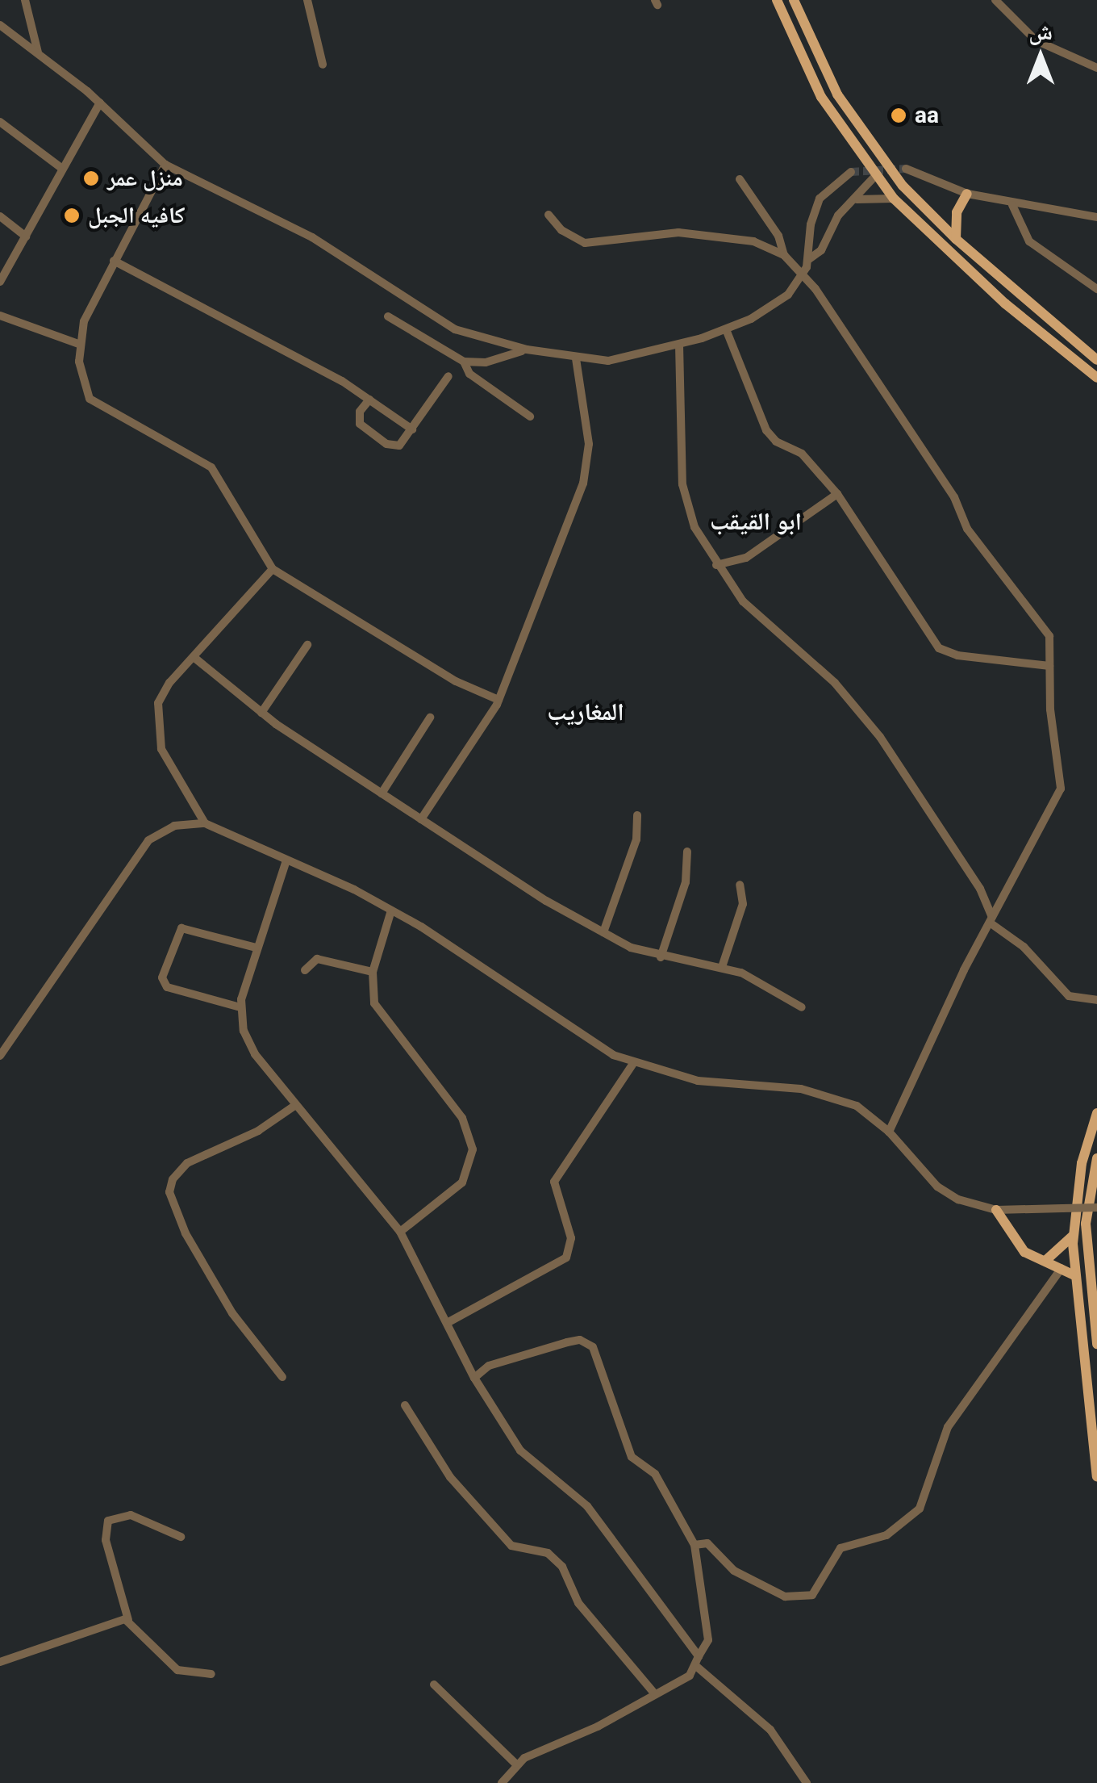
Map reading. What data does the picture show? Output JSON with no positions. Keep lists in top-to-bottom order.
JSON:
{
  "districts": ["ابو القيقب", "المغاريب"],
  "places": ["aa", "منزل عمر", "كافيه الجبل"],
  "north": "top"
}
